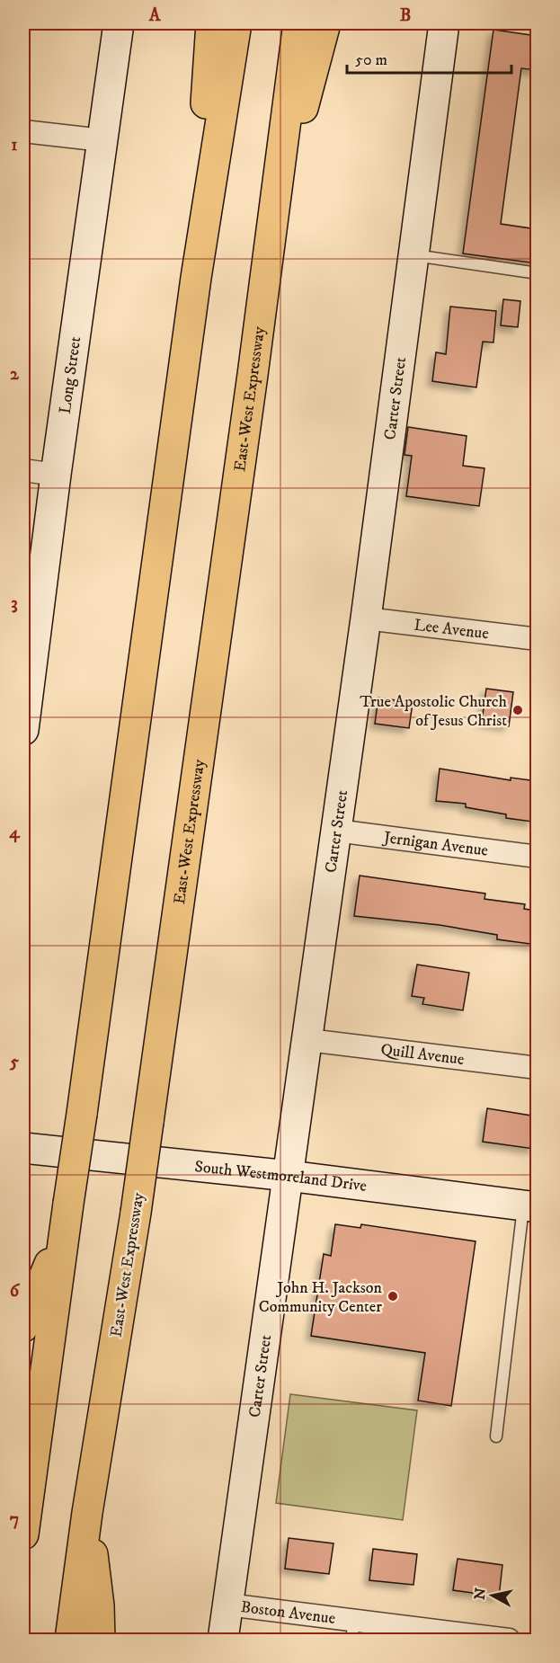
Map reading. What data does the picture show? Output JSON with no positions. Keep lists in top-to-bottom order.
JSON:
{
  "streets": {
    "highway": ["East-West Expressway"],
    "street": [
      "Long Street",
      "Carter Street",
      "Lee Avenue",
      "Jernigan Avenue",
      "Quill Avenue",
      "South Westmoreland Drive",
      "Boston Avenue"
    ]
  },
  "crossings": [
    ["Carter Street", "Lee Avenue"],
    ["Carter Street", "Jernigan Avenue"],
    ["Carter Street", "Quill Avenue"],
    ["Carter Street", "South Westmoreland Drive"],
    ["Carter Street", "Boston Avenue"]
  ],
  "places": ["True Apostolic Church of Jesus Christ", "John H. Jackson Community Center"],
  "scale_bar": "50 m",
  "north": "left",
  "grid": {
    "columns": ["A", "B"],
    "rows": [
      "1",
      "2",
      "3",
      "4",
      "5",
      "6",
      "7"
    ]
  }
}
